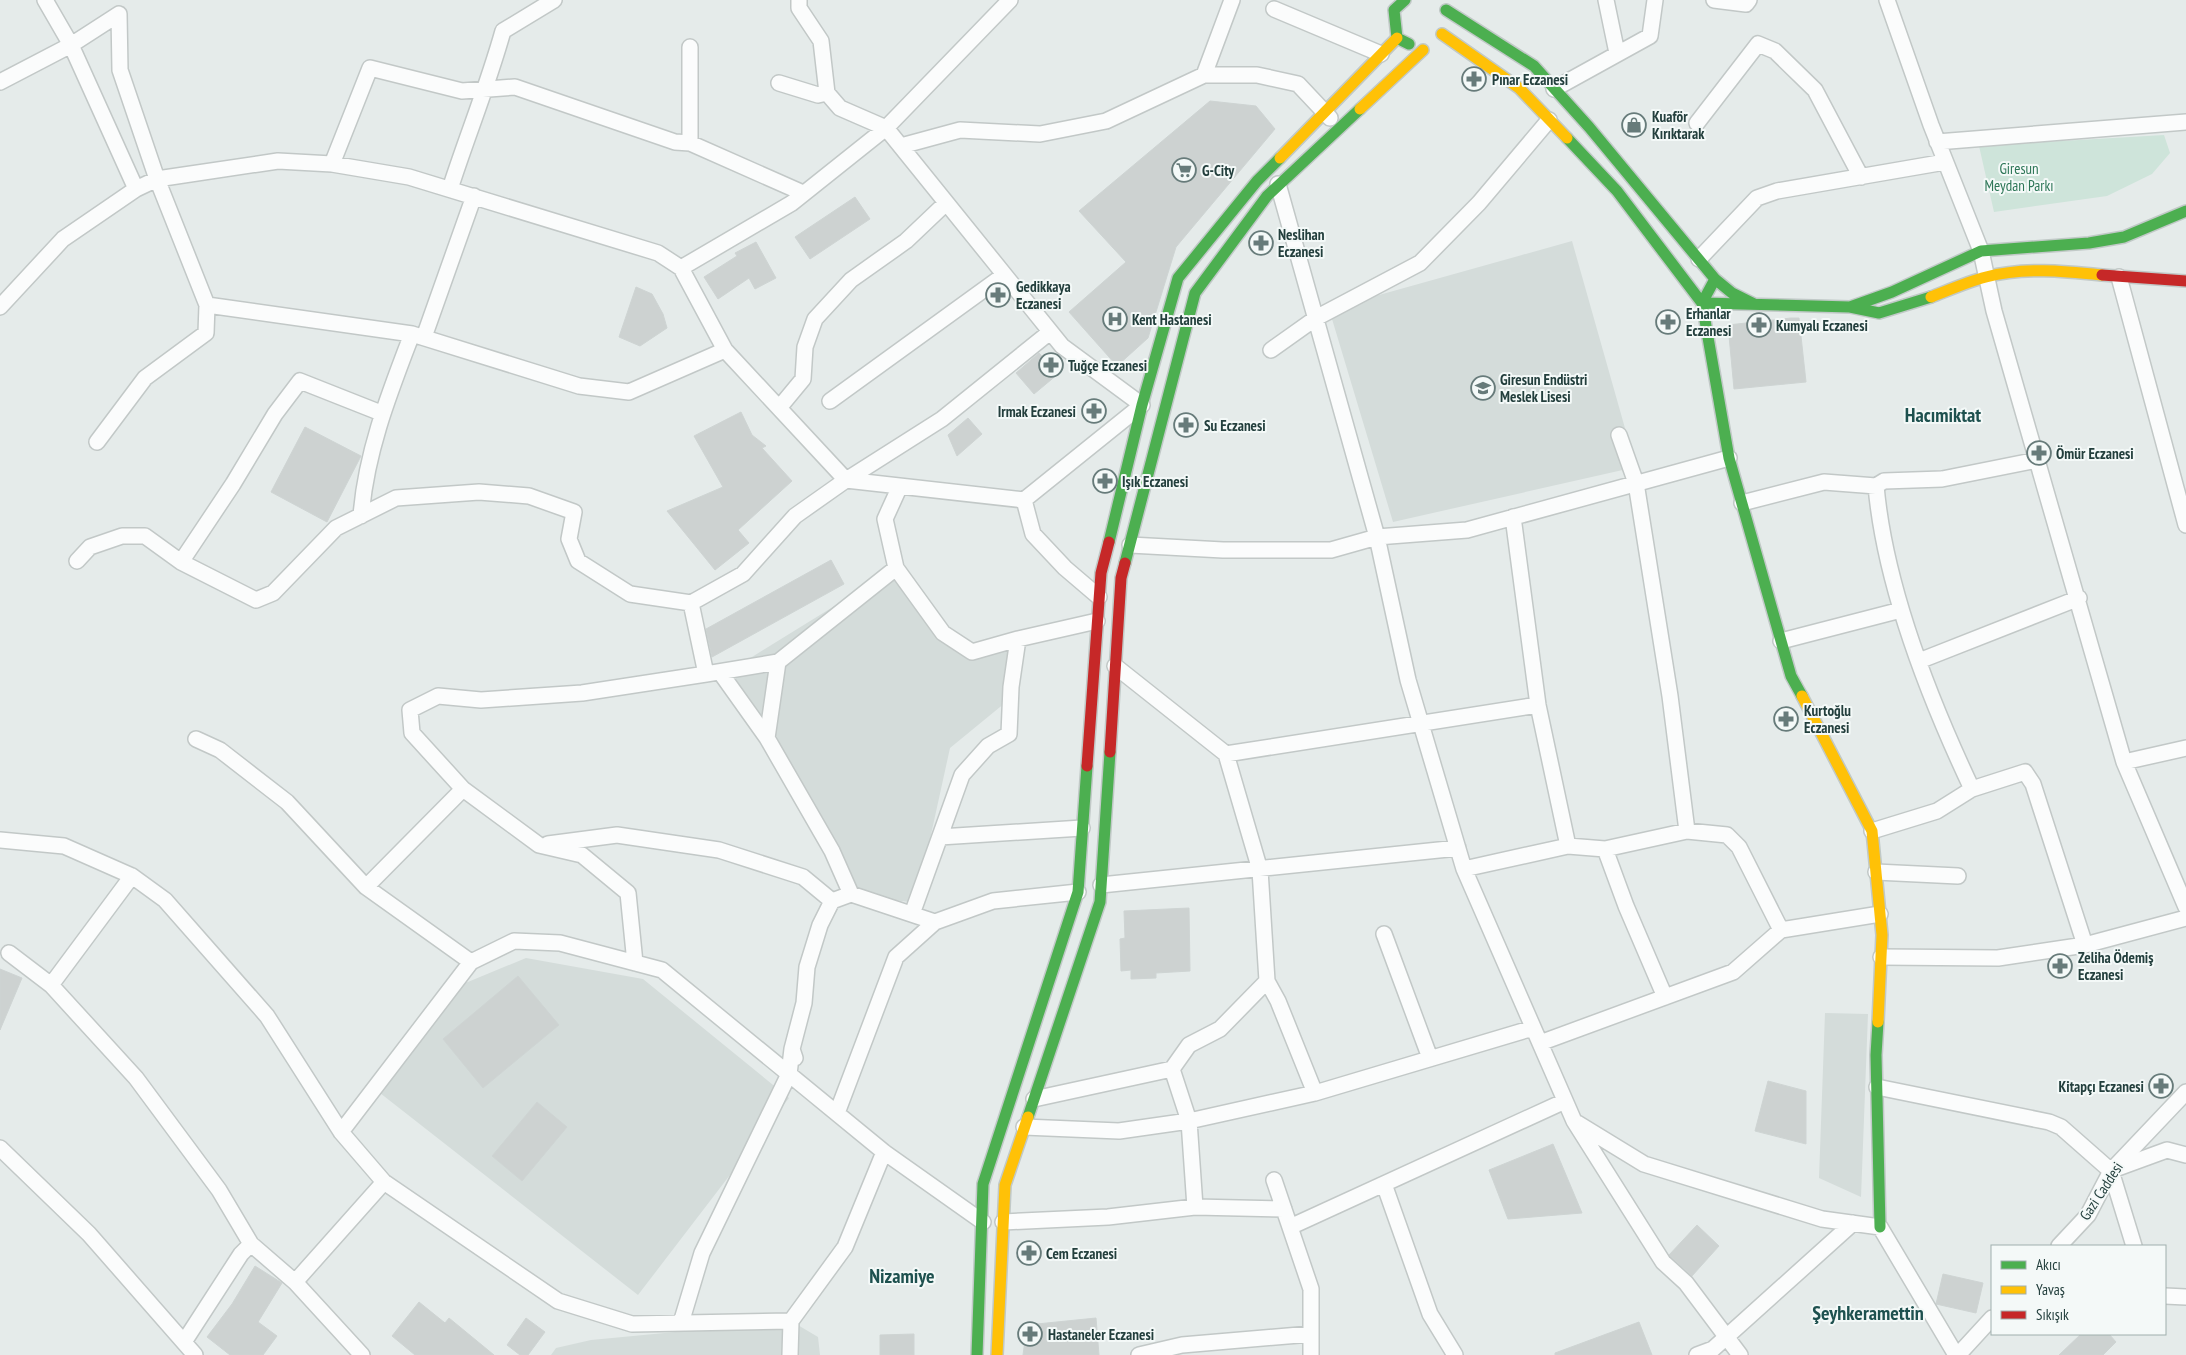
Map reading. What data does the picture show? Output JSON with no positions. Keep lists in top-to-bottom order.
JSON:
{
  "streets": {
    "street": ["Gazi Caddesi"]
  },
  "districts": ["Hacımiktat", "Nizamiye", "Şeyhkeramettin"],
  "parks": ["Giresun Meydan Parkı"],
  "places": {
    "pharmacy": [
      "Pınar Eczanesi",
      "Neslihan Eczanesi",
      "Gedikkaya Eczanesi",
      "Erhanlar Eczanesi",
      "Kumyalı Eczanesi",
      "Tuğçe Eczanesi",
      "Irmak Eczanesi",
      "Su Eczanesi",
      "Ömür Eczanesi",
      "Işık Eczanesi",
      "Kurtoğlu Eczanesi",
      "Zeliha Ödemiş Eczanesi",
      "Kitapçı Eczanesi",
      "Cem Eczanesi",
      "Hastaneler Eczanesi"
    ],
    "shop": ["Kuaför Kırıktarak"],
    "supermarket": ["G-City"],
    "hospital": ["Kent Hastanesi"],
    "school or university": ["Giresun Endüstri Meslek Lisesi"]
  },
  "legend": ["Akıcı", "Yavaş", "Sıkışık"]
}
